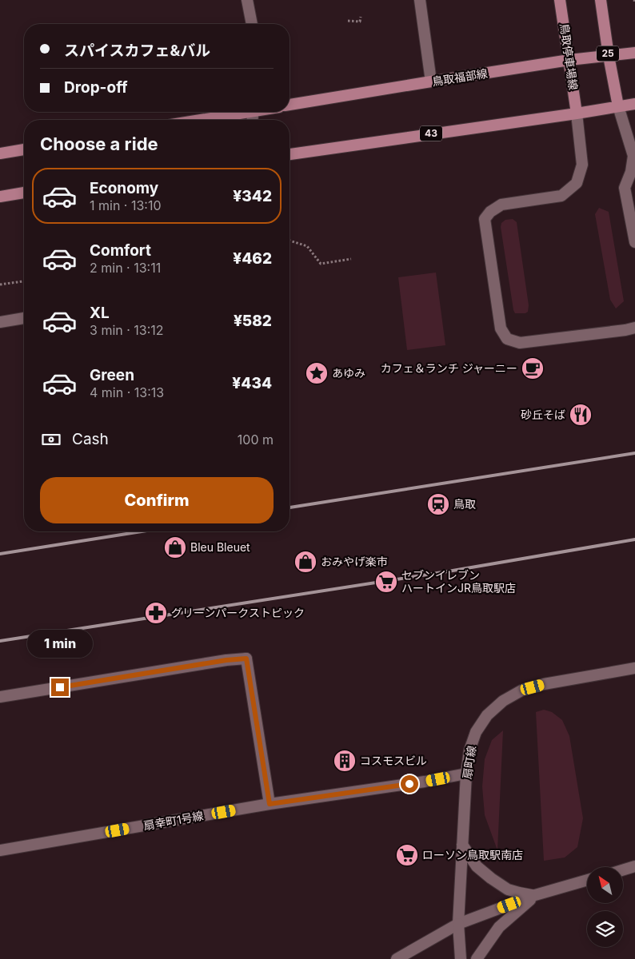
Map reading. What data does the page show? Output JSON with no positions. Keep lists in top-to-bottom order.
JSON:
{
  "streets": {
    "main road": [
      "25",
      "鳥取停車場線",
      "鳥取福部線",
      "43"
    ],
    "street": ["扇町線", "扇幸町1号線"]
  },
  "crossings": [
    ["25", "鳥取福部線"],
    ["25", "43"],
    ["鳥取停車場線", "鳥取福部線"],
    ["鳥取停車場線", "43"],
    ["扇町線", "扇幸町1号線"]
  ],
  "places": {
    "cafe": ["カフェ＆ランチ ジャーニー"],
    "place": ["あゆみ"],
    "restaurant": ["砂丘そば"],
    "station": ["鳥取"],
    "shop": ["Bleu Bleuet", "おみやげ楽市"],
    "supermarket": ["セブンイレブン ハートインJR鳥取駅店", "ローソン鳥取駅南店"],
    "pharmacy": ["グリーンパークストピック"],
    "building": ["コスモスビル"]
  },
  "north": "top left",
  "page": {
    "banner": ["スパイスカフェ&バル", "Drop-off"],
    "heading": "Choose a ride",
    "list": [
      {
        "name": "Economy",
        "note": "1 min · 13:10",
        "value": "¥342"
      },
      {
        "name": "Comfort",
        "note": "2 min · 13:11",
        "value": "¥462"
      },
      {
        "name": "XL",
        "note": "3 min · 13:12",
        "value": "¥582"
      },
      {
        "name": "Green",
        "note": "4 min · 13:13",
        "value": "¥434"
      }
    ],
    "pay": ["Cash", "100 m"],
    "buttons": "Confirm",
    "bubble": "1 min"
  }
}
